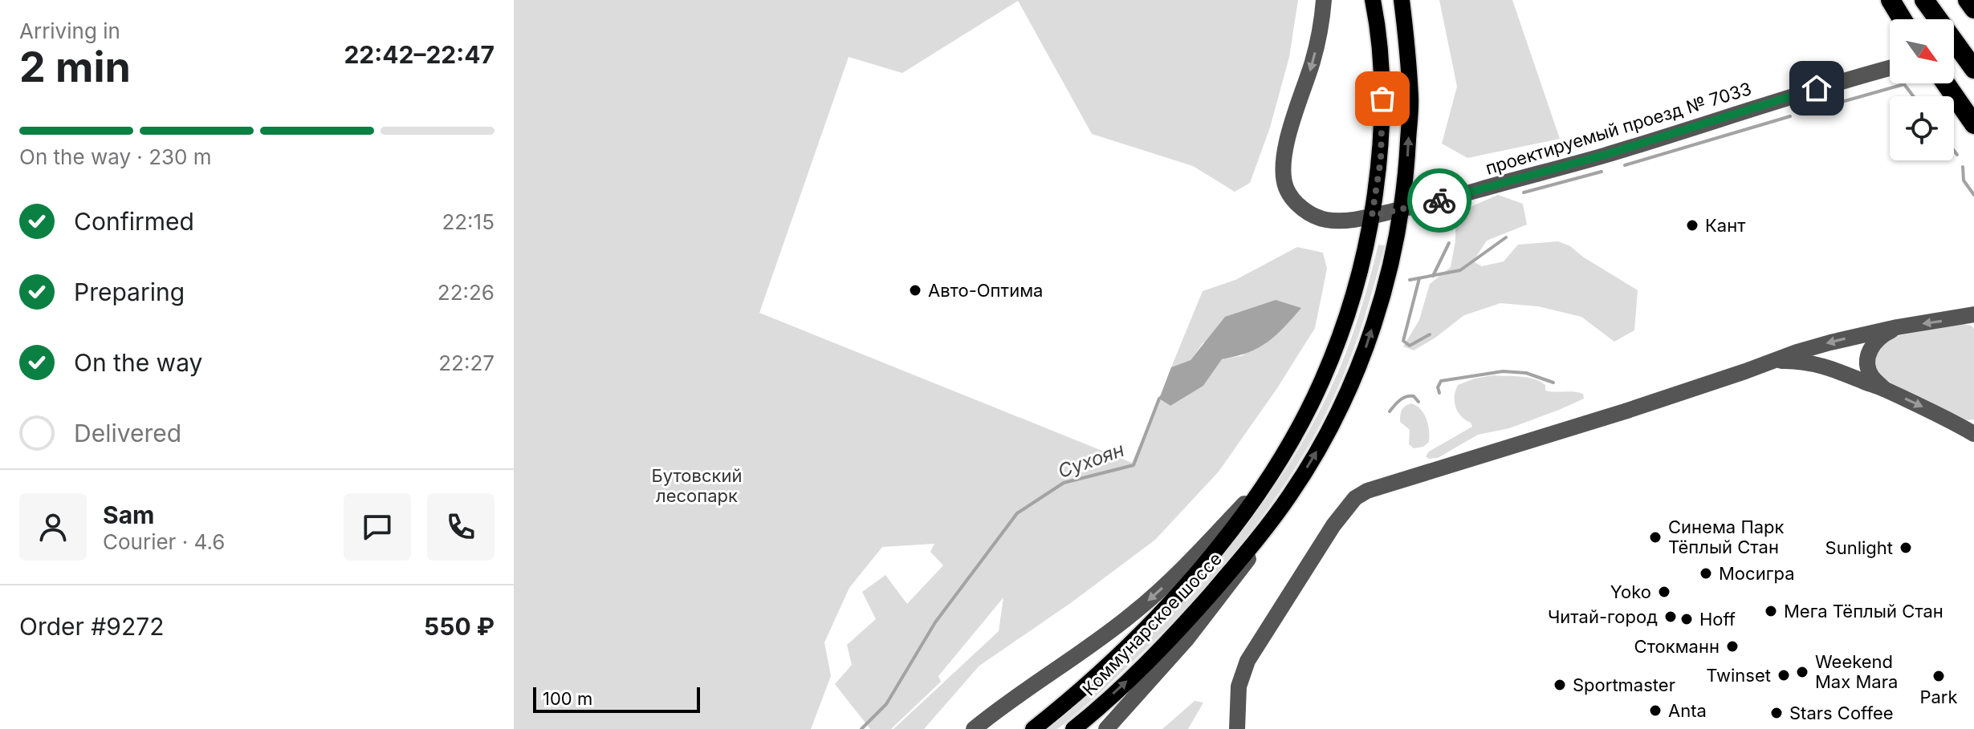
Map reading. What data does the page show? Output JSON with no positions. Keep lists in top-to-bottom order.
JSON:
{
  "streets": {
    "main road": ["Коммунарское шоссе"],
    "street": ["проектируемый проезд № 7033"]
  },
  "crossings": [
    ["проектируемый проезд № 7033", "Коммунарское шоссе"]
  ],
  "water": ["Сухоян"],
  "parks": ["Бутовский лесопарк"],
  "places": [
    "Кант",
    "Авто-Оптима",
    "Синема Парк Тёплый Стан",
    "Sunlight",
    "Мосигра",
    "Yoko",
    "Мега Тёплый Cтан",
    "Читай-город",
    "Hoff",
    "Стокманн",
    "Weekend Max Mara",
    "Twinset",
    "Park",
    "Sportmaster",
    "Anta",
    "Stars Coffee"
  ],
  "scale_bar": "100 m",
  "north": "bottom right",
  "page": {
    "heading": ["2 min", "Arriving in", "22:42–22:47"],
    "panel": [
      "Sam",
      "Courier · 4.6",
      "Order #9272",
      "550 ₽"
    ],
    "bar": "On the way · 230 m",
    "list": [
      ["Confirmed", "22:15"],
      ["Preparing", "22:26"],
      ["On the way", "22:27"],
      "Delivered"
    ],
    "scale": "100 m"
  }
}
